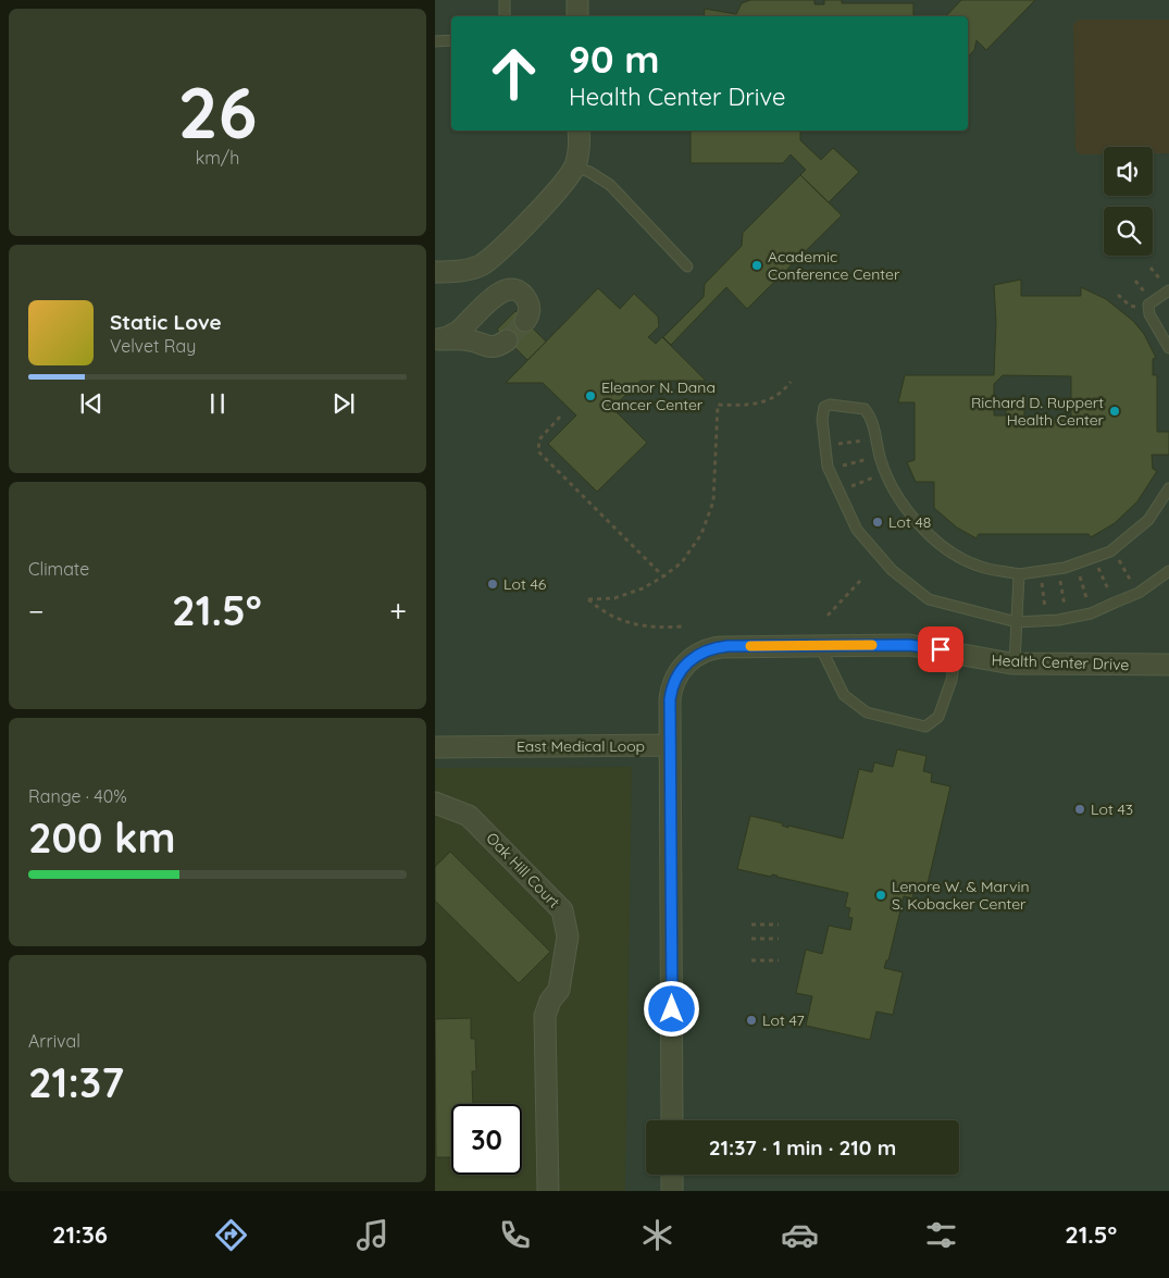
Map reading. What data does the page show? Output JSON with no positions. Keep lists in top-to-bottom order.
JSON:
{
  "streets": {
    "street": ["Health Center Drive", "East Medical Loop", "Oak Hill Court"]
  },
  "crossings": [
    ["Health Center Drive", "East Medical Loop"]
  ],
  "places": [
    "Academic Conference Center",
    "Eleanor N. Dana Cancer Center",
    "Richard D. Ruppert Health Center",
    "Lot 48",
    "Lot 46",
    "Lot 43",
    "Lenore W. & Marvin S. Kobacker Center",
    "Lot 47"
  ],
  "page": {
    "tile": [
      ["26", "km/h"],
      "Climate",
      ["Range · 40%", "200 km"],
      ["Arrival", "21:37"]
    ],
    "turn": ["90 m", "Health Center Drive"],
    "song": ["Static Love", "Velvet Ray"],
    "heat": ["−", "21.5°", "+"],
    "limit": "30",
    "trip": "21:37 · 1 min · 210 m",
    "tabs": ["21:36", "21.5°"]
  }
}
